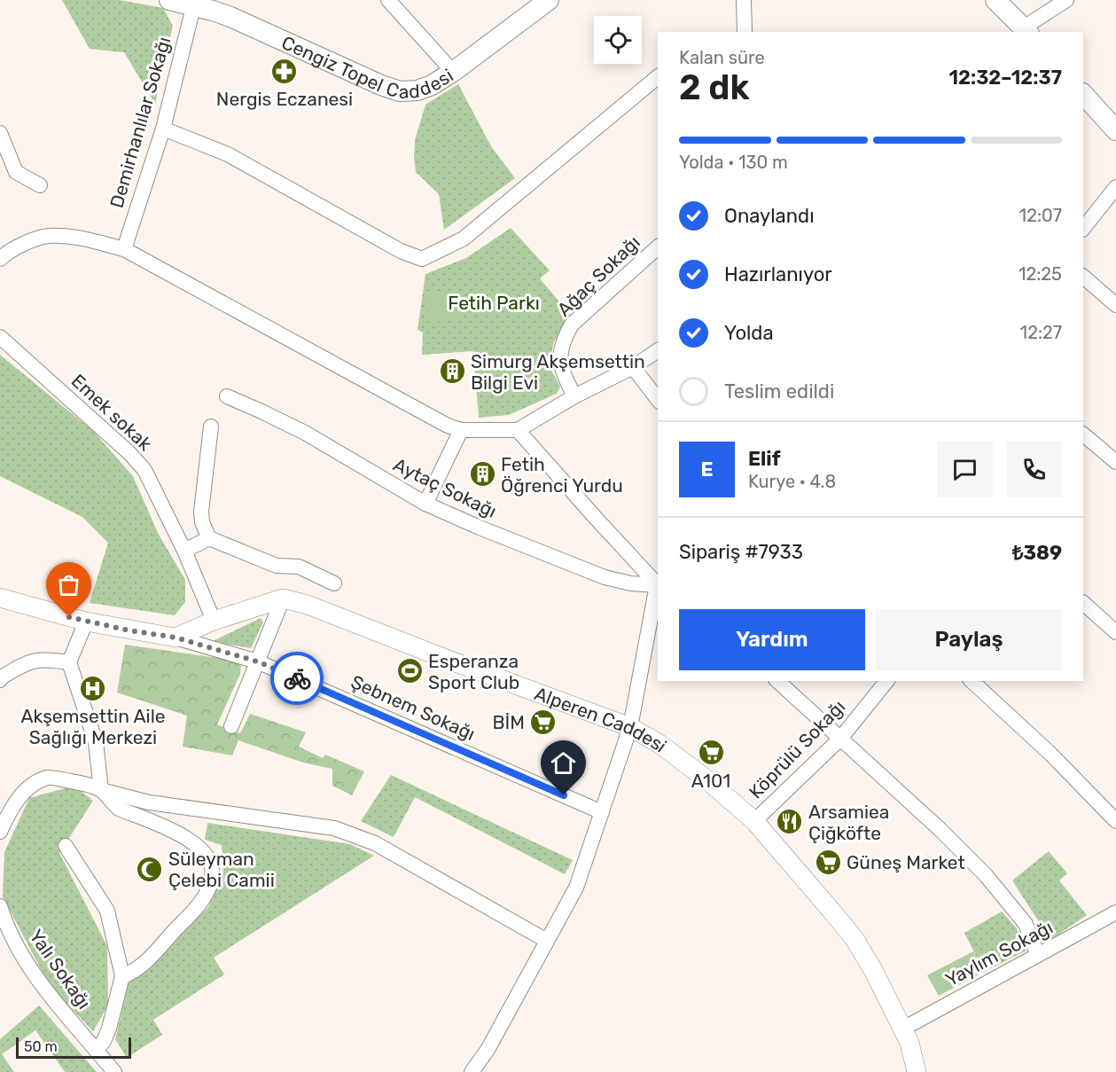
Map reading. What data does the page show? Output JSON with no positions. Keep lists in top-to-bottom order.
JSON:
{
  "streets": {
    "main road": ["Cengiz Topel Caddesi"],
    "street": [
      "Demirhanlılar Sokağı",
      "Ağaç Sokağı",
      "Emek sokak",
      "Aytaç Sokağı",
      "Şebnem Sokağı",
      "Alperen Caddesi",
      "Köprülü Sokağı",
      "Yaylım Sokağı",
      "Yalı Sokağı"
    ]
  },
  "crossings": [
    ["Cengiz Topel Caddesi", "Demirhanlılar Sokağı"],
    ["Alperen Caddesi", "Köprülü Sokağı"],
    ["Alperen Caddesi", "Yaylım Sokağı"]
  ],
  "parks": ["Fetih Parkı"],
  "places": {
    "pharmacy": ["Nergis Eczanesi"],
    "building": ["Simurg Akşemsettin Bilgi Evi", "Fetih Öğrenci Yurdu"],
    "sports": ["Esperanza Sport Club"],
    "hospital": ["Akşemsettin Aile Sağlığı Merkezi"],
    "supermarket": ["BİM", "A101", "Güneş Market"],
    "restaurant": ["Arsamiea Çiğköfte"],
    "mosque": ["Süleyman Çelebi Camii"]
  },
  "scale_bar": "50 m",
  "page": {
    "heading": ["2 dk", "Kalan süre", "12:32–12:37"],
    "panel": [
      "Elif",
      "Kurye · 4.8",
      "Sipariş #7933",
      "₺389"
    ],
    "bar": "Yolda · 130 m",
    "list": [
      ["Onaylandı", "12:07"],
      ["Hazırlanıyor", "12:25"],
      ["Yolda", "12:27"],
      "Teslim edildi"
    ],
    "round": "E",
    "buttons": ["Yardım", "Paylaş"],
    "scale": "50 m"
  }
}
